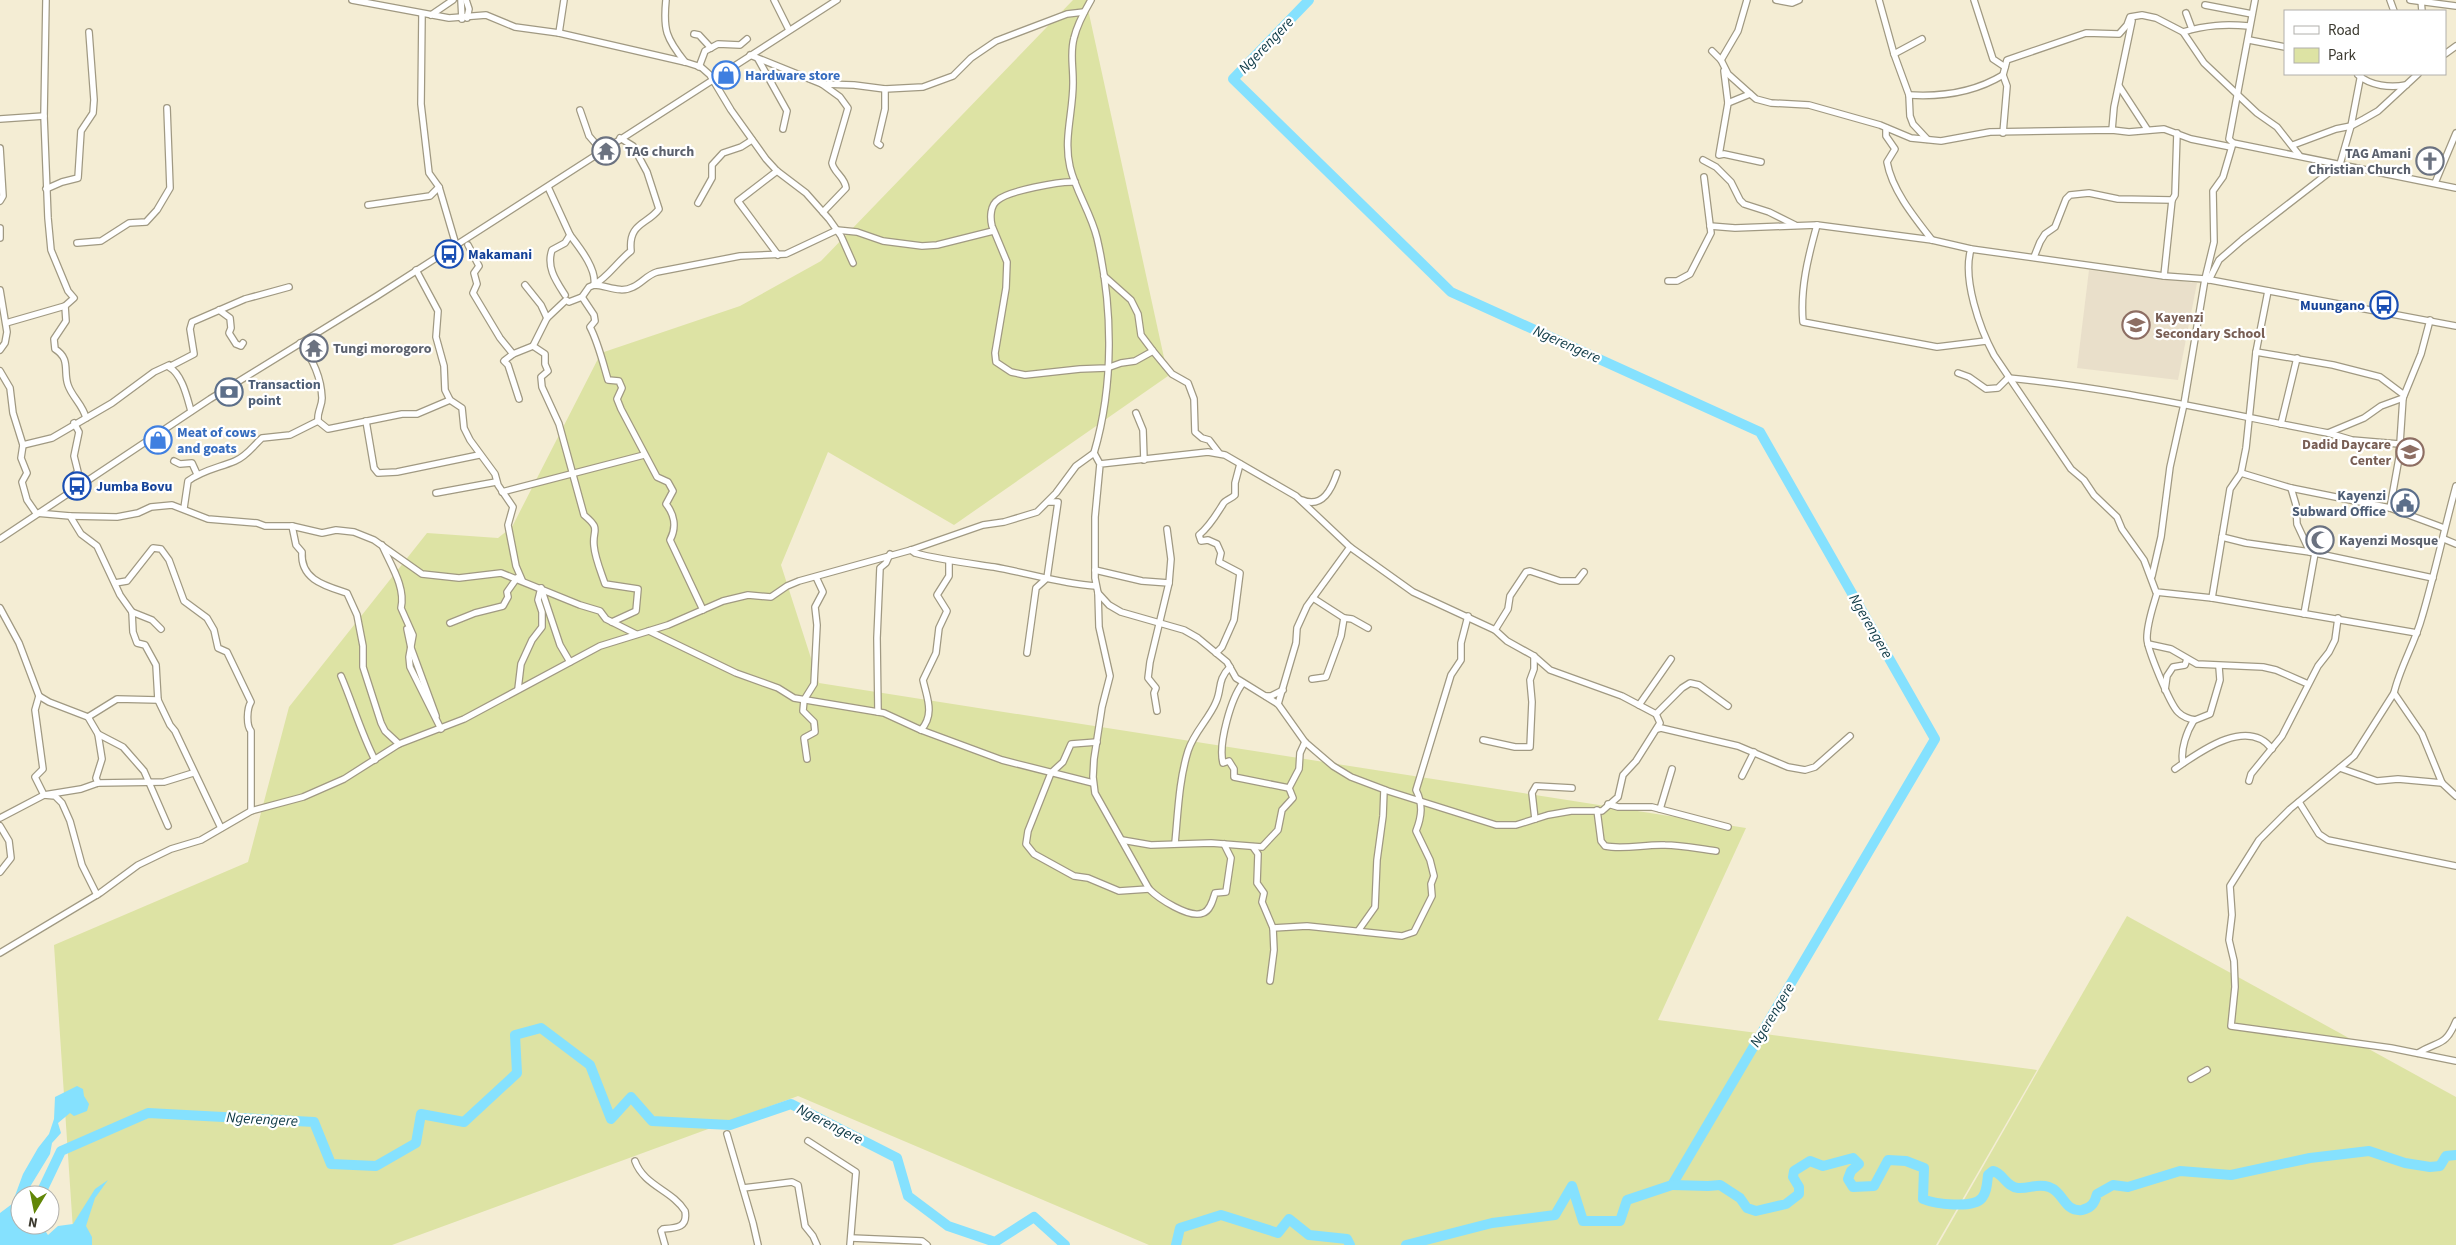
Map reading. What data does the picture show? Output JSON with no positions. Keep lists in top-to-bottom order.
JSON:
{
  "water": ["Ngerengere"],
  "places": {
    "shop": ["Hardware store", "Meat of cows and goats"],
    "temple": ["TAG church", "Tungi morogoro"],
    "church": ["TAG Amani Christian Church"],
    "bus stop": ["Makamani", "Muungano", "Jumba Bovu"],
    "school or university": ["Kayenzi Secondary School", "Dadid Daycare Center"],
    "bank": ["Transaction point"],
    "public building": ["Kayenzi Subward Office"],
    "mosque": ["Kayenzi Mosque"]
  },
  "legend": ["Road", "Park"],
  "north": "bottom"
}
